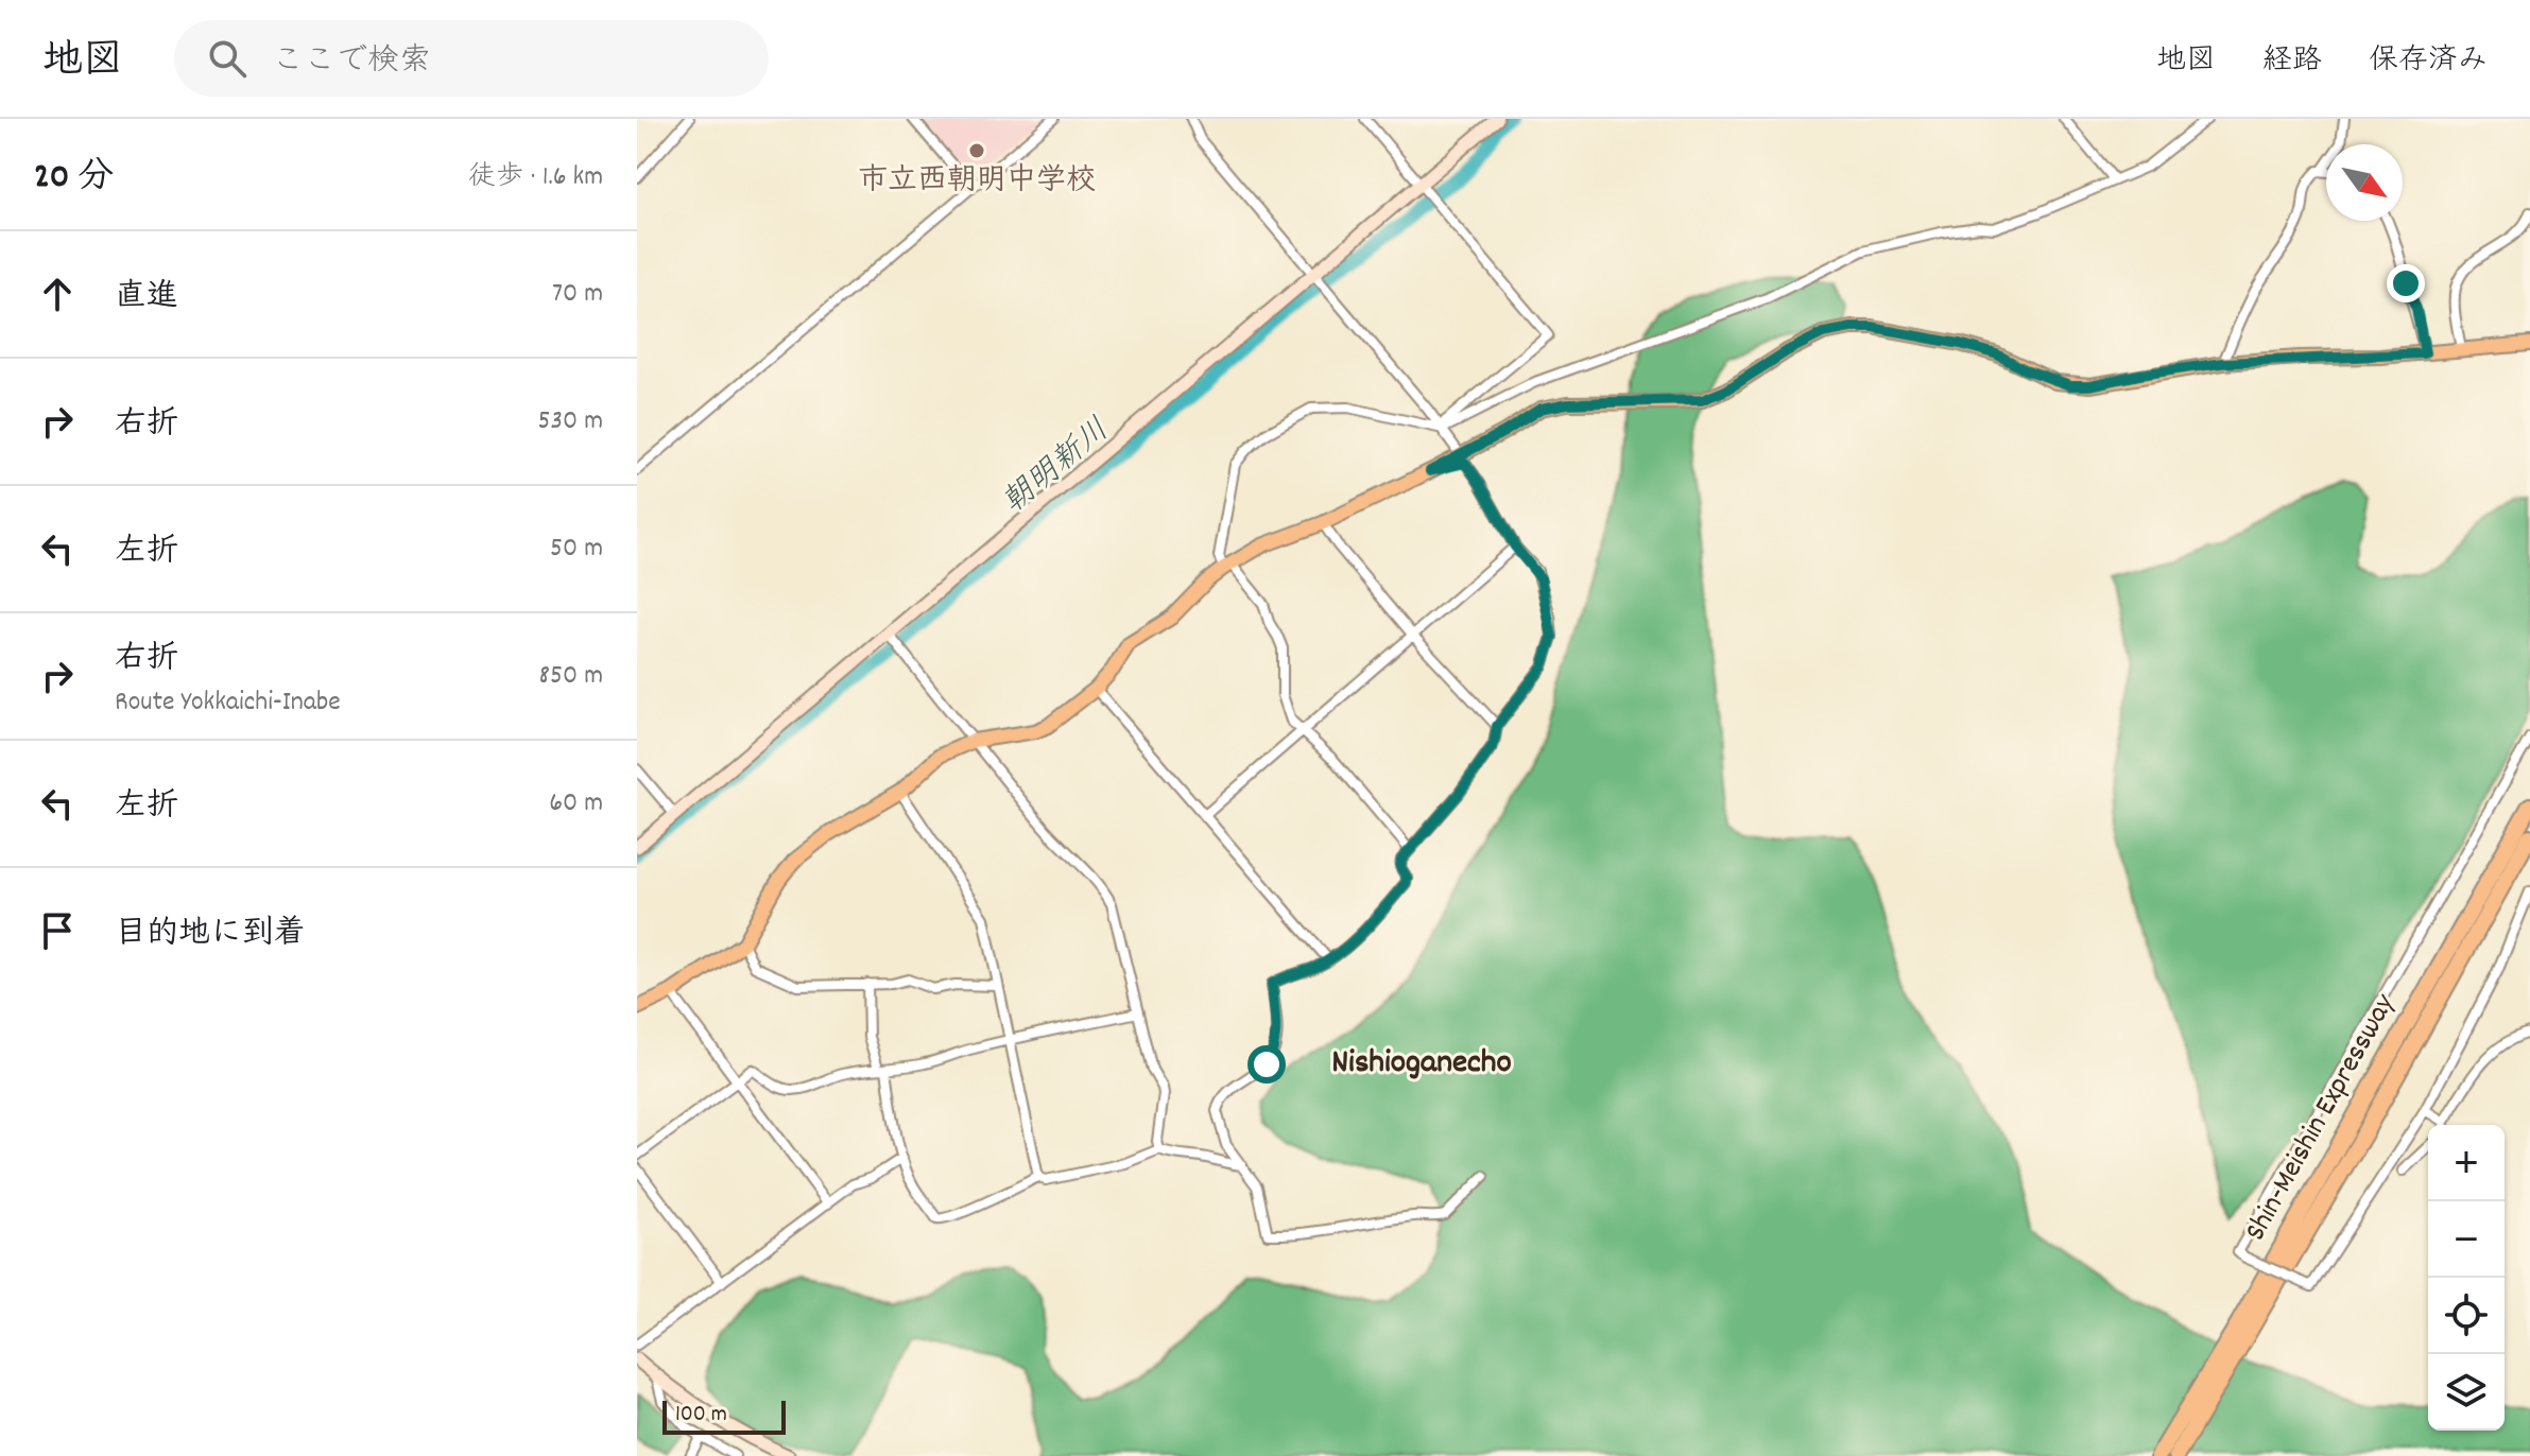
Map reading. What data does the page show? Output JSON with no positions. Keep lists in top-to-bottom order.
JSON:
{
  "streets": {
    "highway": ["Shin-Meishin Expressway"]
  },
  "districts": ["Nishioganecho"],
  "water": ["朝明新川"],
  "places": ["市立西朝明中学校"],
  "scale_bar": "100 m",
  "north": "bottom right",
  "page": {
    "header": "地図",
    "search": "ここで検索",
    "nav": ["地図", "経路", "保存済み"],
    "heading": ["20 分", "徒歩 · 1.6 km"],
    "list": [
      ["直進", "70 m"],
      ["右折", "530 m"],
      ["左折", "50 m"],
      ["右折", "Route Yokkaichi-Inabe", "850 m"],
      ["左折", "60 m"],
      "目的地に到着"
    ],
    "map_buttons": ["+", "−"],
    "scale": "100 m"
  }
}
